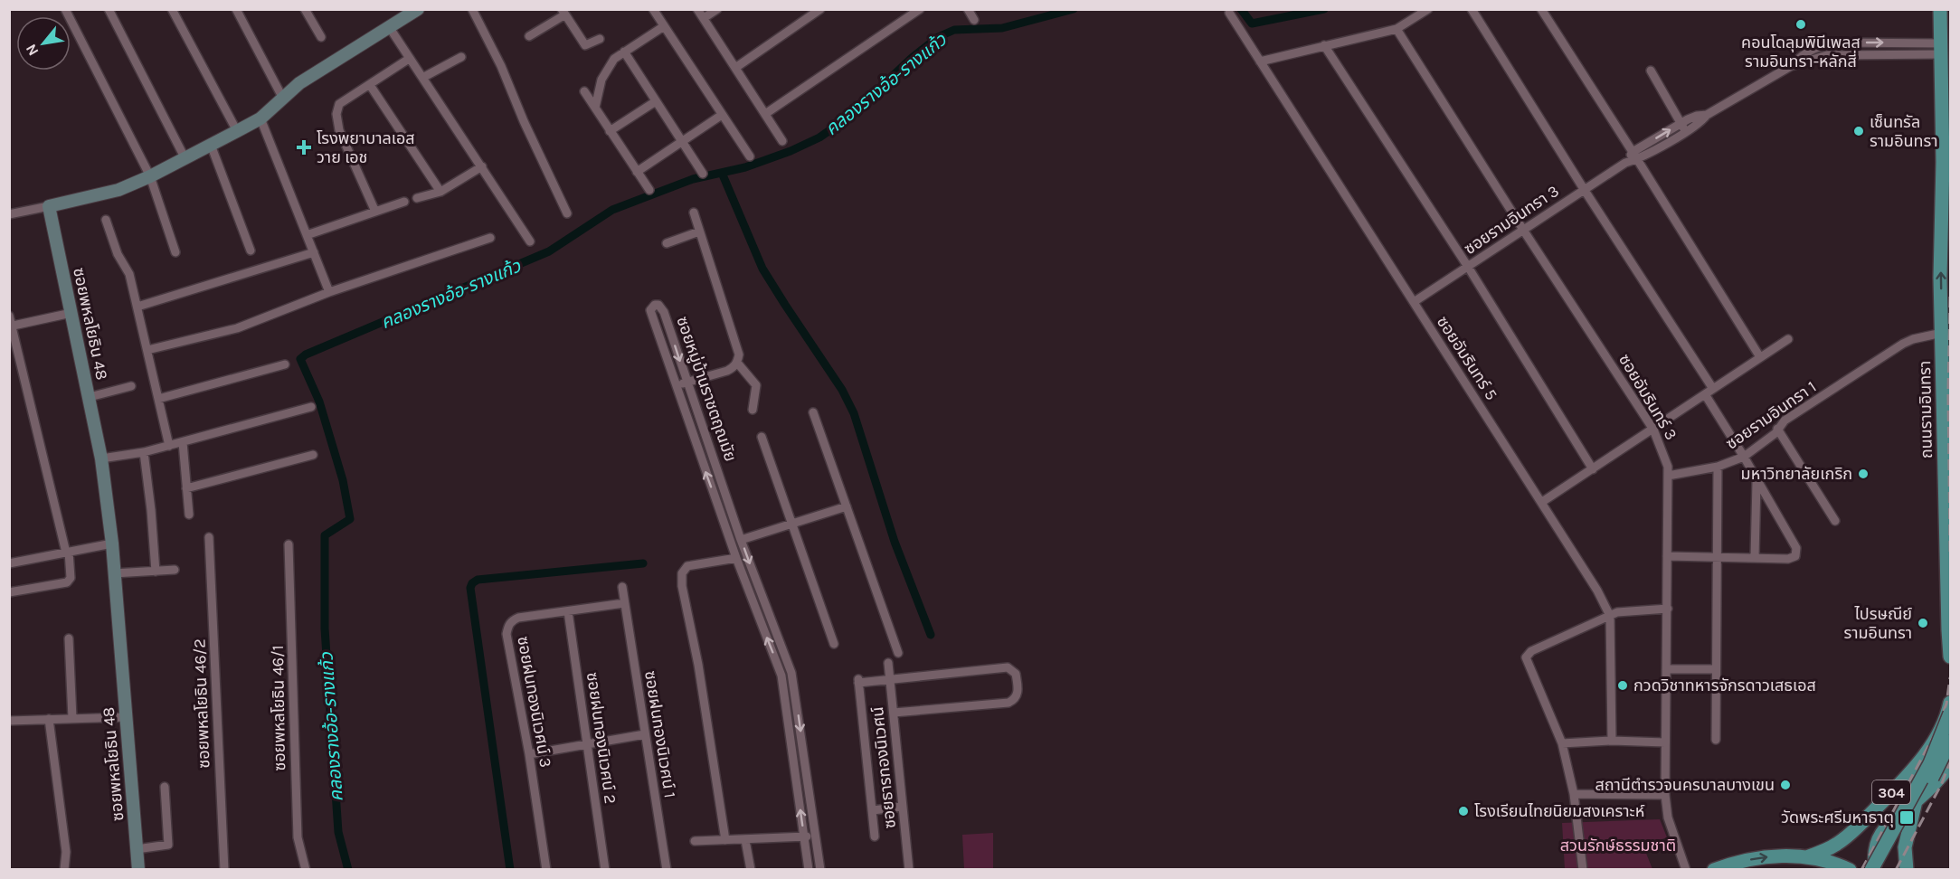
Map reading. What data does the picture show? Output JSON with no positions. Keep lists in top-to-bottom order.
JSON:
{
  "streets": {
    "main road": ["ถนนรามอินทรา", "304"],
    "street": [
      "ซอยรามอินทรา 3",
      "ซอยพหลโยธิน 48",
      "ซอยอัมรินทร์ 5",
      "ซอยหมู่บ้านราชตฤณมัย",
      "ซอยอัมรินทร์ 3",
      "ซอยรามอินทรา 1",
      "ซอยฝนทองนิเวศน์ 3",
      "ซอยพหลโยธิน 46/2",
      "ซอยพหลโยธิน 46/1",
      "ซอยฝนทองนิเวศน์ 1",
      "ซอยฝนทองนิเวศน์ 2",
      "ซอยธารทองนิเวศน์"
    ]
  },
  "crossings": [
    ["ซอยรามอินทรา 3", "ซอยอัมรินทร์ 5"],
    ["ซอยรามอินทรา 3", "ซอยอัมรินทร์ 3"],
    ["ซอยรามอินทรา 3", "ถนนรามอินทรา"],
    ["ซอยอัมรินทร์ 3", "ซอยรามอินทรา 1"],
    ["ถนนรามอินทรา", "ซอยรามอินทรา 1"],
    ["ซอยฝนทองนิเวศน์ 3", "ซอยฝนทองนิเวศน์ 1"],
    ["ซอยฝนทองนิเวศน์ 3", "ซอยฝนทองนิเวศน์ 2"]
  ],
  "water": ["คลองรางอ้อ-รางแก้ว"],
  "parks": ["สวนรักษ์ธรรมชาติ"],
  "places": {
    "other": [
      "คอนโดลุมพินีเพลส รามอินทรา-หลักสี่",
      "เซ็นทรัล รามอินทรา",
      "มหาวิทยาลัยเกริก",
      "ไปรษณีย์ รามอินทรา",
      "กวดวิชาทหารจักรดาวเสธเอส",
      "สถานีตำรวจนครบาลบางเขน",
      "โรงเรียนไทยนิยมสงเคราะห์"
    ],
    "health": ["โรงพยาบาลเอส วาย เอช"],
    "transit": ["วัดพระศรีมหาธาตุ"]
  },
  "north": "bottom left"
}
